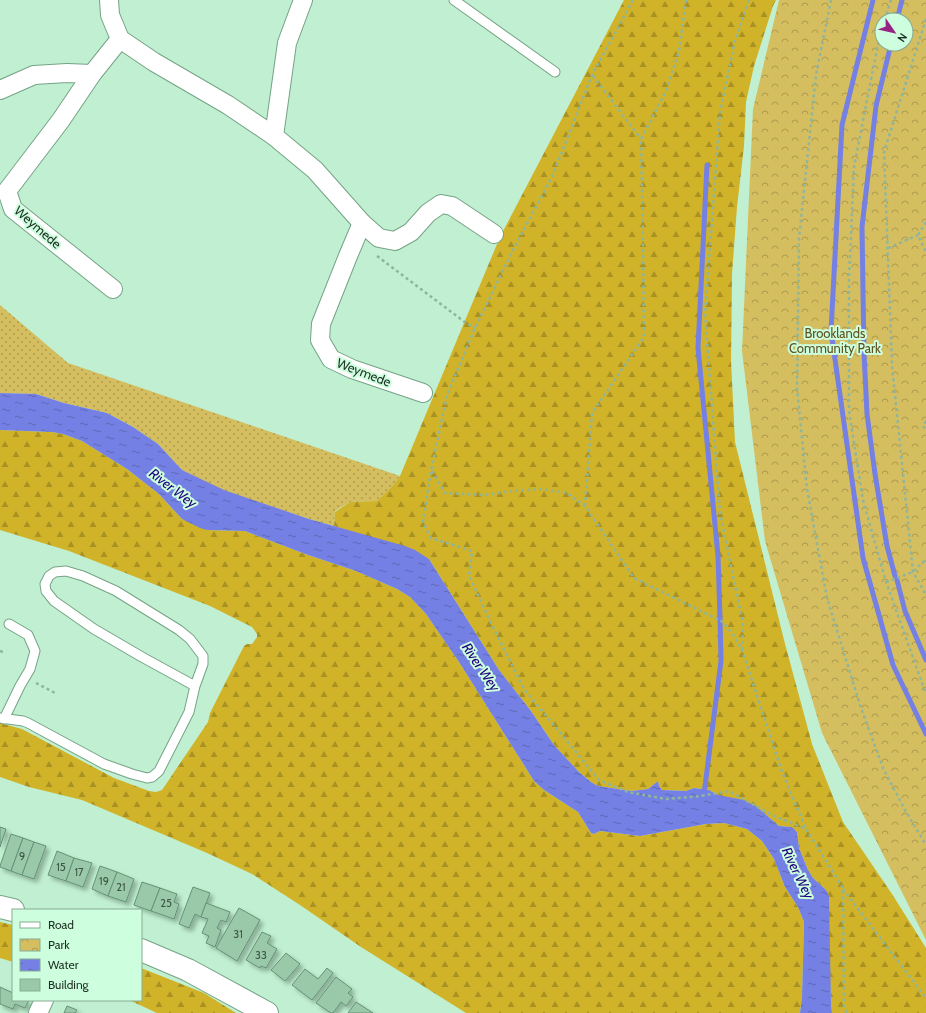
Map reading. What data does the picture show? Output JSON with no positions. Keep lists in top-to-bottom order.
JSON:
{
  "streets": {
    "street": ["Weymede"]
  },
  "water": ["River Wey"],
  "parks": ["Brooklands Community Park"],
  "house_numbers": [
    "9",
    "15",
    "17",
    "19",
    "21",
    "25",
    "31",
    "33"
  ],
  "legend": [
    "Road",
    "Park",
    "Water",
    "Building"
  ],
  "north": "bottom right"
}
